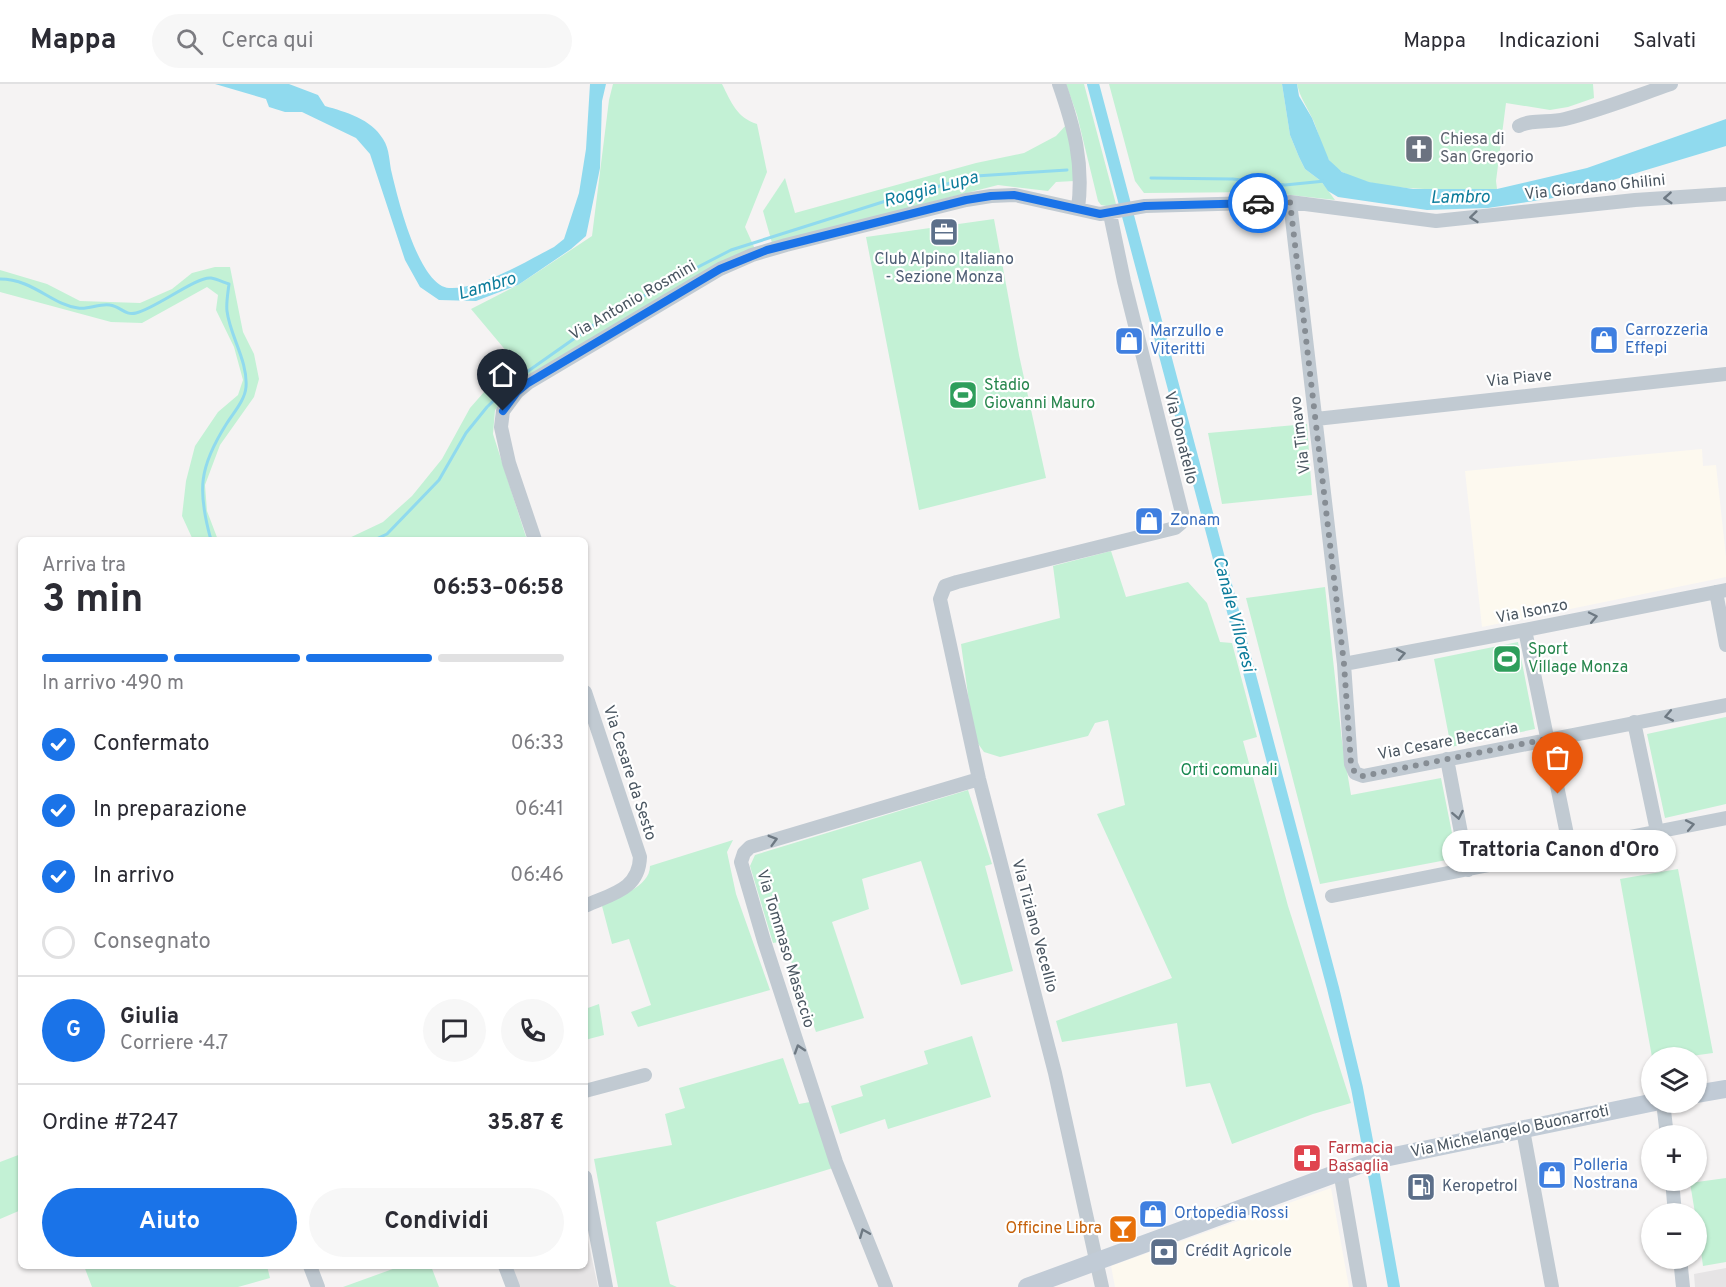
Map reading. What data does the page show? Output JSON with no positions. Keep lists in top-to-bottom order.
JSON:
{
  "streets": {
    "street": [
      "Via Giordano Ghilini",
      "Via Antonio Rosmini",
      "Via Piave",
      "Via Timavo",
      "Via Donatello",
      "Via Isonzo",
      "Via Cesare Beccaria",
      "Via Cesare da Sesto",
      "Via Tiziano Vecellio",
      "Via Tommaso Masaccio",
      "Via Michelangelo Buonarroti"
    ]
  },
  "crossings": [
    ["Via Giordano Ghilini", "Via Antonio Rosmini"],
    ["Via Giordano Ghilini", "Via Timavo"],
    ["Via Giordano Ghilini", "Via Donatello"],
    ["Via Antonio Rosmini", "Via Donatello"],
    ["Via Piave", "Via Timavo"],
    ["Via Timavo", "Via Isonzo"],
    ["Via Timavo", "Via Cesare Beccaria"],
    ["Via Donatello", "Via Tiziano Vecellio"],
    ["Via Isonzo", "Via Cesare Beccaria"],
    ["Via Tiziano Vecellio", "Via Tommaso Masaccio"],
    ["Via Tiziano Vecellio", "Via Michelangelo Buonarroti"]
  ],
  "one_way": ["Via Isonzo"],
  "water": ["Roggia Lupa", "Lambro", "Canale Villoresi"],
  "parks": ["Orti comunali"],
  "places": {
    "church": ["Chiesa di San Gregorio"],
    "office": ["Club Alpino Italiano - Sezione Monza"],
    "shop": [
      "Carrozzeria Effepi",
      "Marzullo e Viteritti",
      "Zonam",
      "Polleria Nostrana",
      "Ortopedia Rossi"
    ],
    "sports": ["Stadio Giovanni Mauro", "Sport Village Monza"],
    "other": ["Trattoria Canon d'Oro"],
    "pharmacy": ["Farmacia Basaglia"],
    "fuel station": ["Keropetrol"],
    "bar": ["Officine Libra"],
    "bank": ["Crédit Agricole"]
  },
  "page": {
    "header": "Mappa",
    "search": "Cerca qui",
    "nav": ["Mappa", "Indicazioni", "Salvati"],
    "heading": ["3 min", "Arriva tra", "06:53–06:58"],
    "panel": [
      "Giulia",
      "Corriere · 4.7",
      "Ordine #7247",
      "35.87 €"
    ],
    "bar": "In arrivo · 490 m",
    "list": [
      ["Confermato", "06:33"],
      ["In preparazione", "06:41"],
      ["In arrivo", "06:46"],
      "Consegnato"
    ],
    "bubble": "Trattoria Canon d'Oro",
    "round": "G",
    "map_buttons": ["+", "−"],
    "buttons": ["Aiuto", "Condividi"]
  }
}
